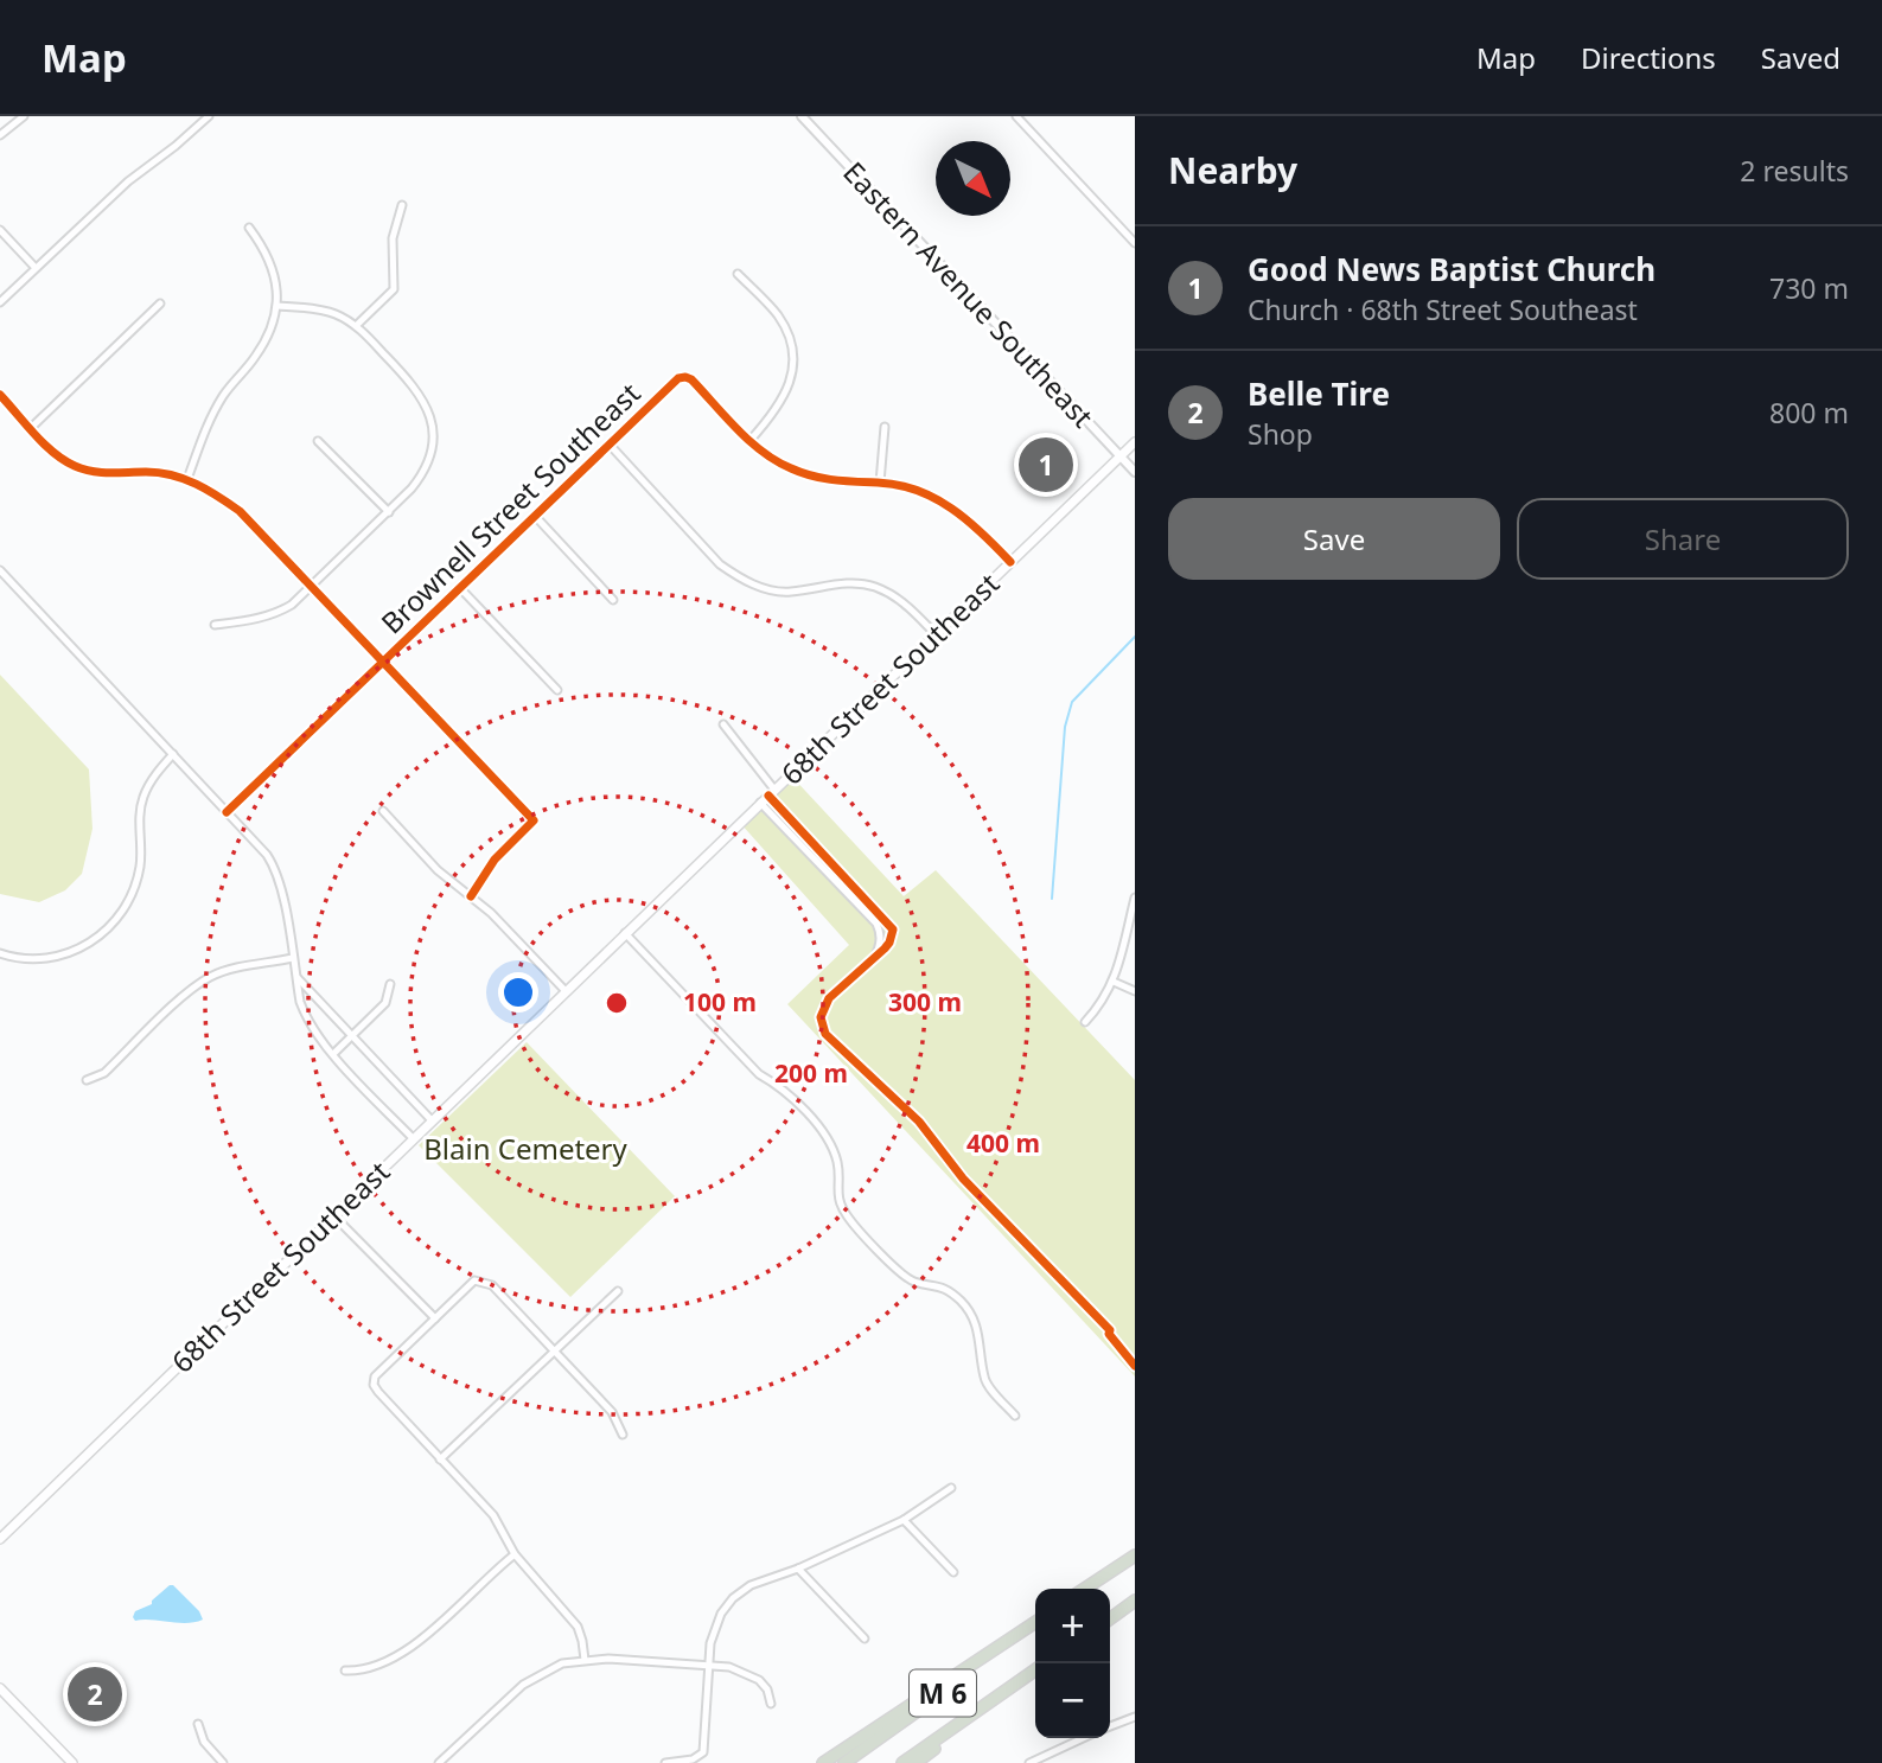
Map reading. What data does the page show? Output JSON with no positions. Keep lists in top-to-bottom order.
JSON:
{
  "streets": {
    "highway": ["M 6"],
    "main road": ["68th Street Southeast"],
    "street": ["Eastern Avenue Southeast", "Brownell Street Southeast"]
  },
  "crossings": [
    ["Eastern Avenue Southeast", "68th Street Southeast"]
  ],
  "parks": ["Blain Cemetery"],
  "north": "bottom right",
  "page": {
    "header": "Map",
    "nav": ["Map", "Directions", "Saved"],
    "heading": ["Nearby", "2 results"],
    "list": [
      {
        "mark": "1",
        "name": "Good News Baptist Church",
        "note": "Church · 68th Street Southeast",
        "value": "730 m"
      },
      {
        "mark": "2",
        "name": "Belle Tire",
        "note": "Shop",
        "value": "800 m"
      }
    ],
    "pins": ["1", "2"],
    "buttons": ["Save", "Share"],
    "map_buttons": ["+", "−"]
  },
  "rings": [
    "100 m",
    "300 m",
    "200 m",
    "400 m"
  ]
}
